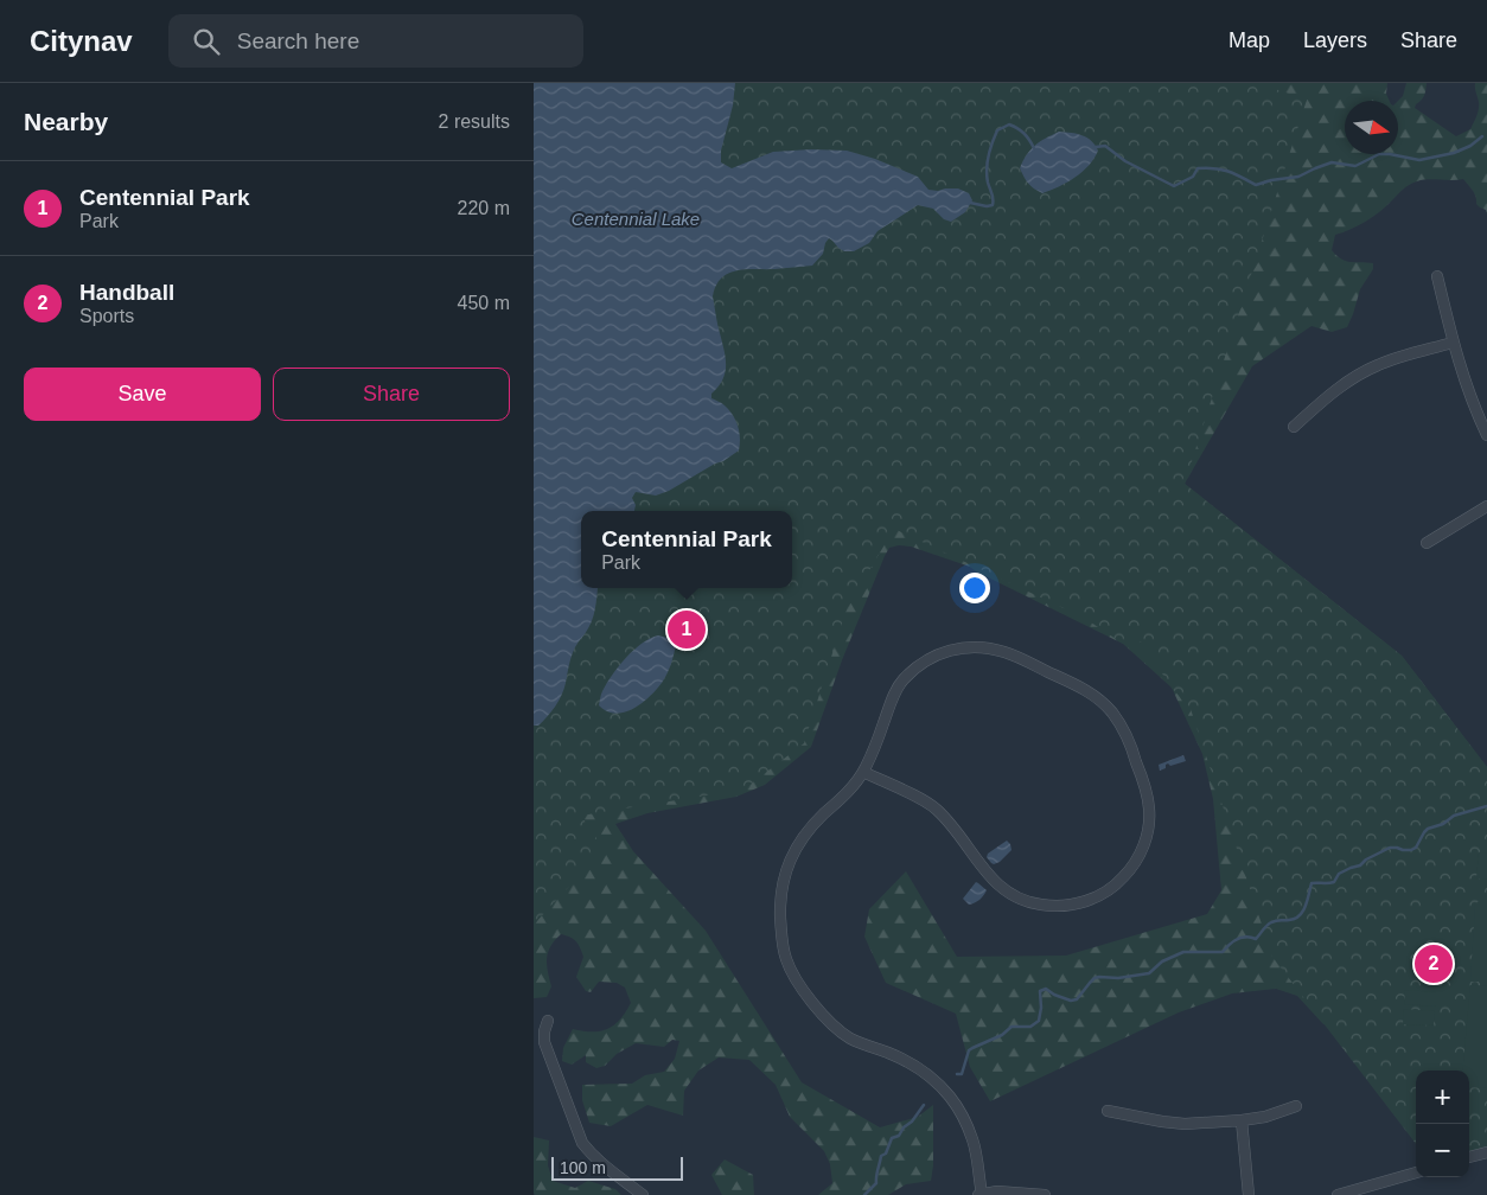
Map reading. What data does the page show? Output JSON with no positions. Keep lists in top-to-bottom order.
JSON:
{
  "water": ["Centennial Lake"],
  "scale_bar": "100 m",
  "north": "right",
  "page": {
    "header": "Citynav",
    "search": "Search here",
    "nav": ["Map", "Layers", "Share"],
    "heading": ["Nearby", "2 results"],
    "list": [
      {
        "mark": "1",
        "name": "Centennial Park",
        "note": "Park",
        "value": "220 m"
      },
      {
        "mark": "2",
        "name": "Handball",
        "note": "Sports",
        "value": "450 m"
      }
    ],
    "buttons": ["Save", "Share"],
    "popup": ["Centennial Park", "Park"],
    "pins": ["1", "2"],
    "map_buttons": ["+", "−"],
    "scale": "100 m"
  }
}
